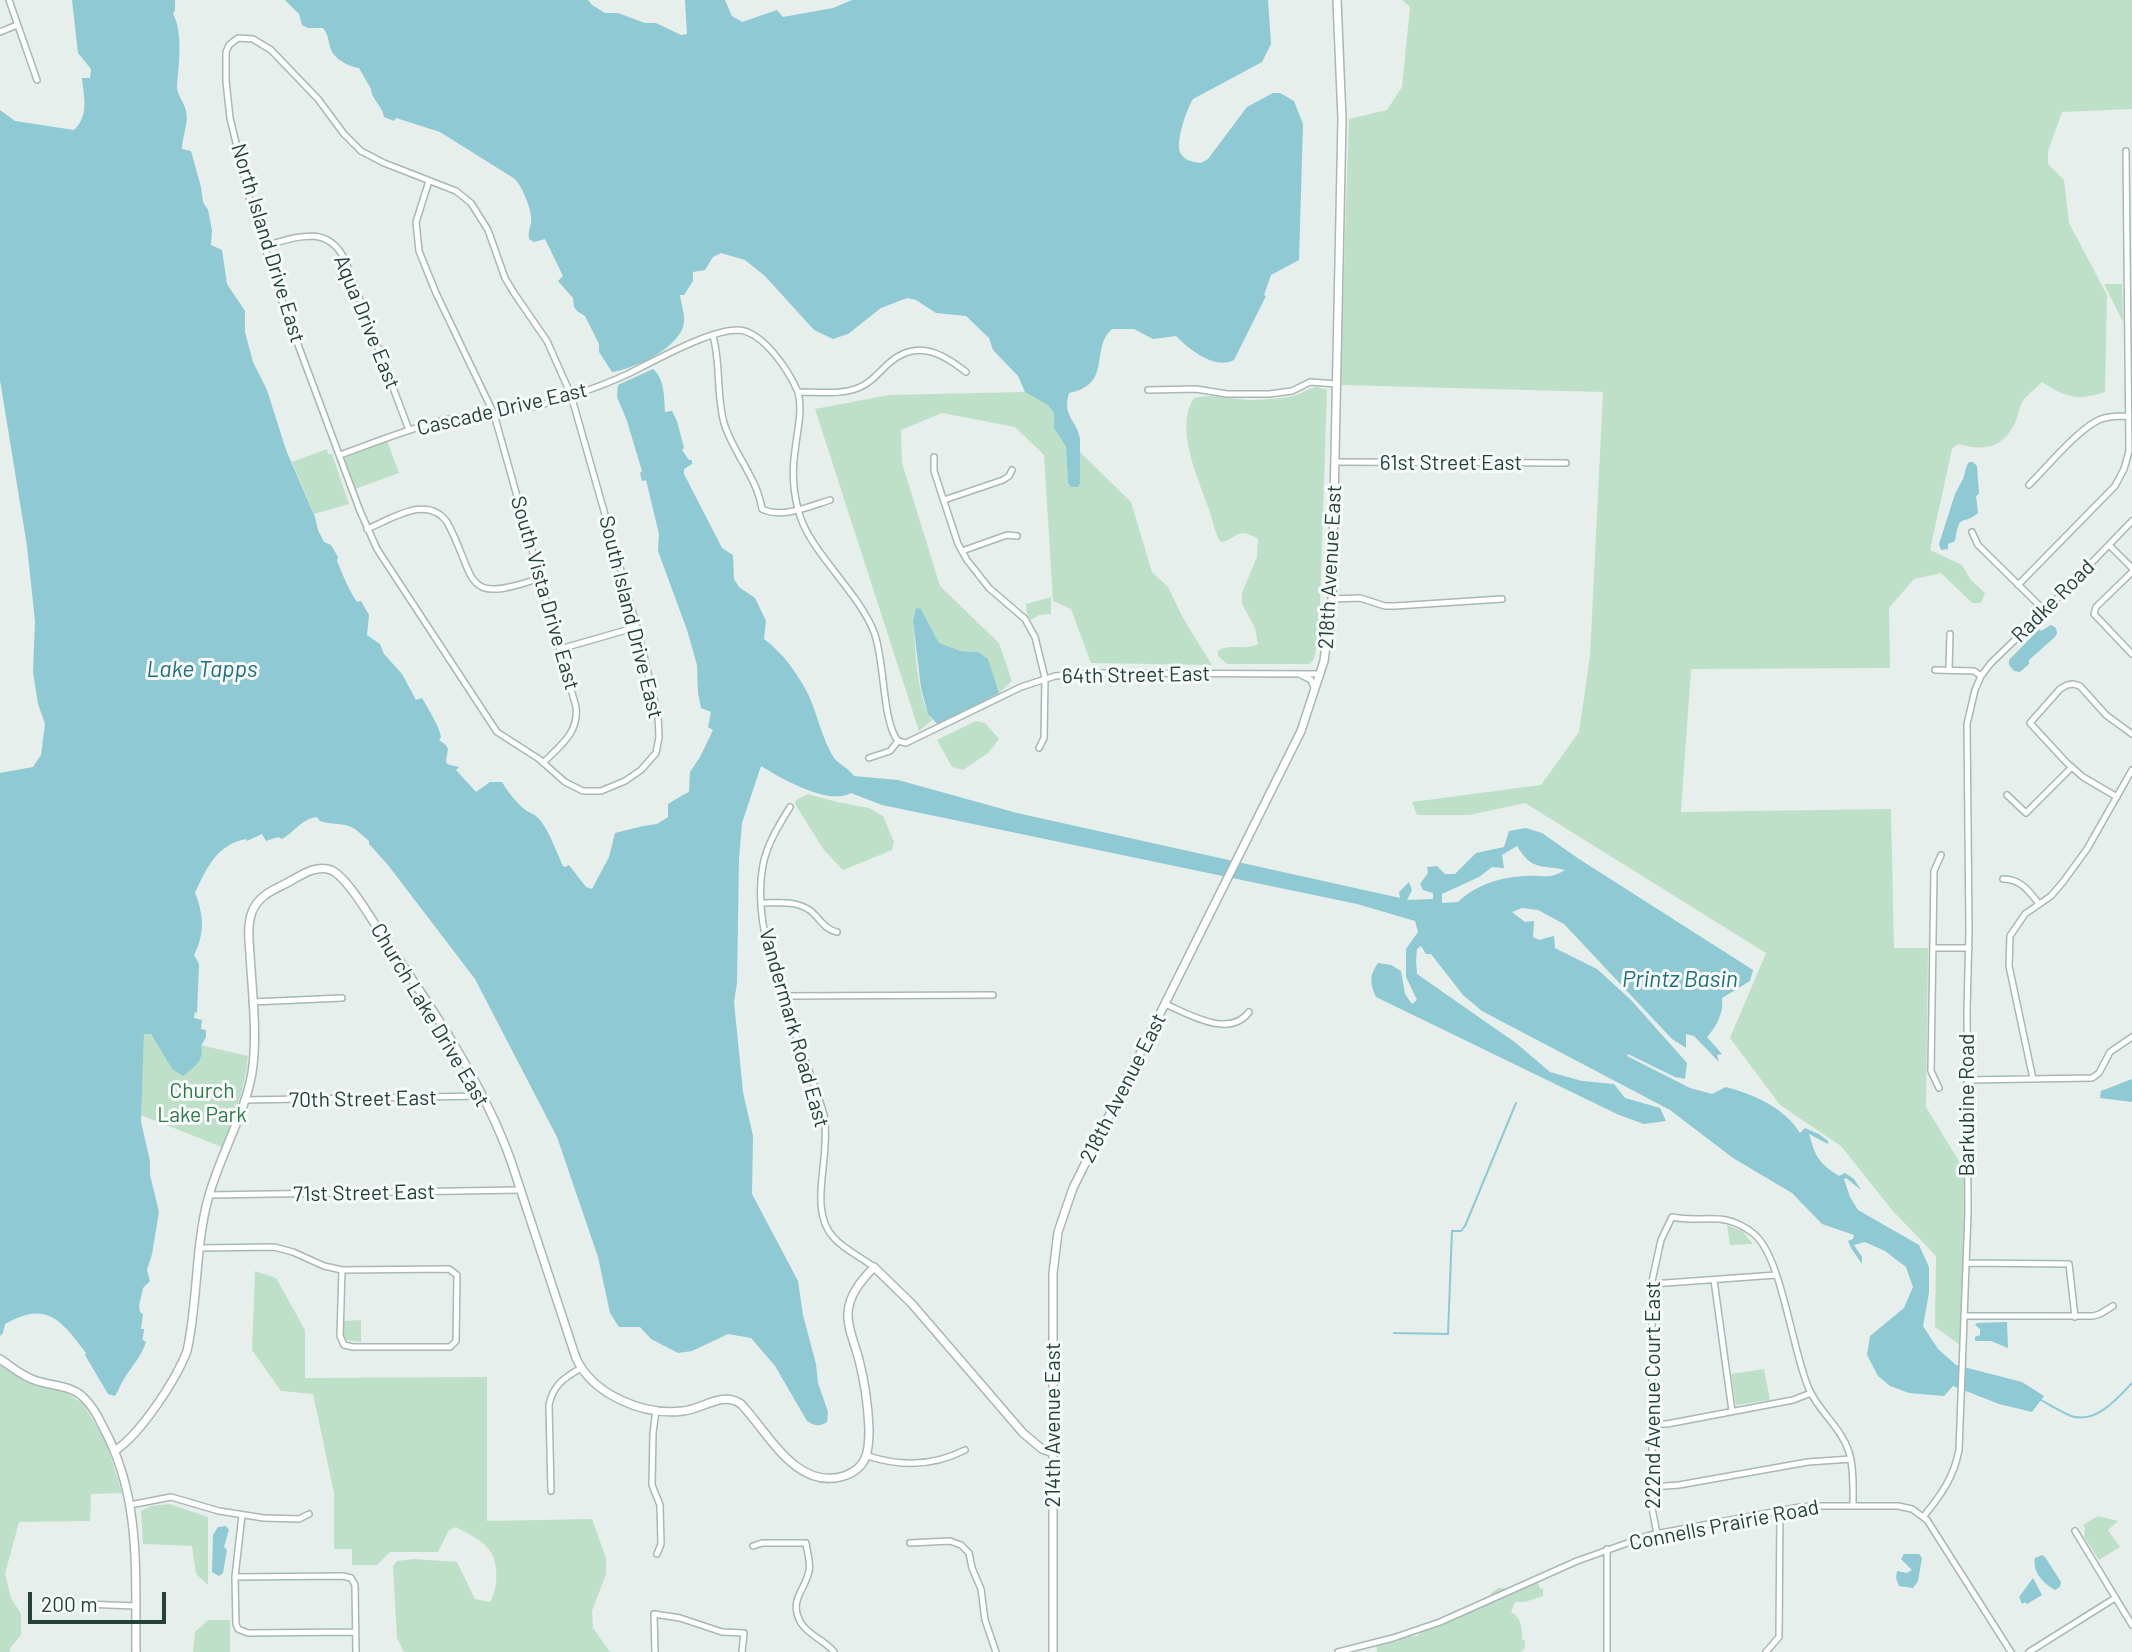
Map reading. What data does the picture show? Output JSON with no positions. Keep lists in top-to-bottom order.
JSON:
{
  "streets": {
    "street": [
      "North Island Drive East",
      "Aqua Drive East",
      "Cascade Drive East",
      "61st Street East",
      "218th Avenue East",
      "South Vista Drive East",
      "Radke Road",
      "South Island Drive East",
      "64th Street East",
      "Church Lake Drive East",
      "Vandermark Road East",
      "70th Street East",
      "Barkubine Road",
      "71st Street East",
      "222nd Avenue Court East",
      "214th Avenue East",
      "Connells Prairie Road"
    ]
  },
  "crossings": [
    ["North Island Drive East", "Aqua Drive East"],
    ["North Island Drive East", "Cascade Drive East"],
    ["North Island Drive East", "South Vista Drive East"],
    ["North Island Drive East", "South Island Drive East"],
    ["Aqua Drive East", "Cascade Drive East"],
    ["Cascade Drive East", "South Vista Drive East"],
    ["Cascade Drive East", "South Island Drive East"],
    ["61st Street East", "218th Avenue East"],
    ["218th Avenue East", "64th Street East"],
    ["218th Avenue East", "214th Avenue East"],
    ["South Vista Drive East", "South Island Drive East"],
    ["Radke Road", "Barkubine Road"],
    ["Church Lake Drive East", "70th Street East"],
    ["Church Lake Drive East", "71st Street East"],
    ["Vandermark Road East", "214th Avenue East"],
    ["Barkubine Road", "Connells Prairie Road"],
    ["222nd Avenue Court East", "Connells Prairie Road"]
  ],
  "water": ["Lake Tapps", "Printz Basin"],
  "parks": ["Church Lake Park"],
  "scale_bar": "200 m"
}
